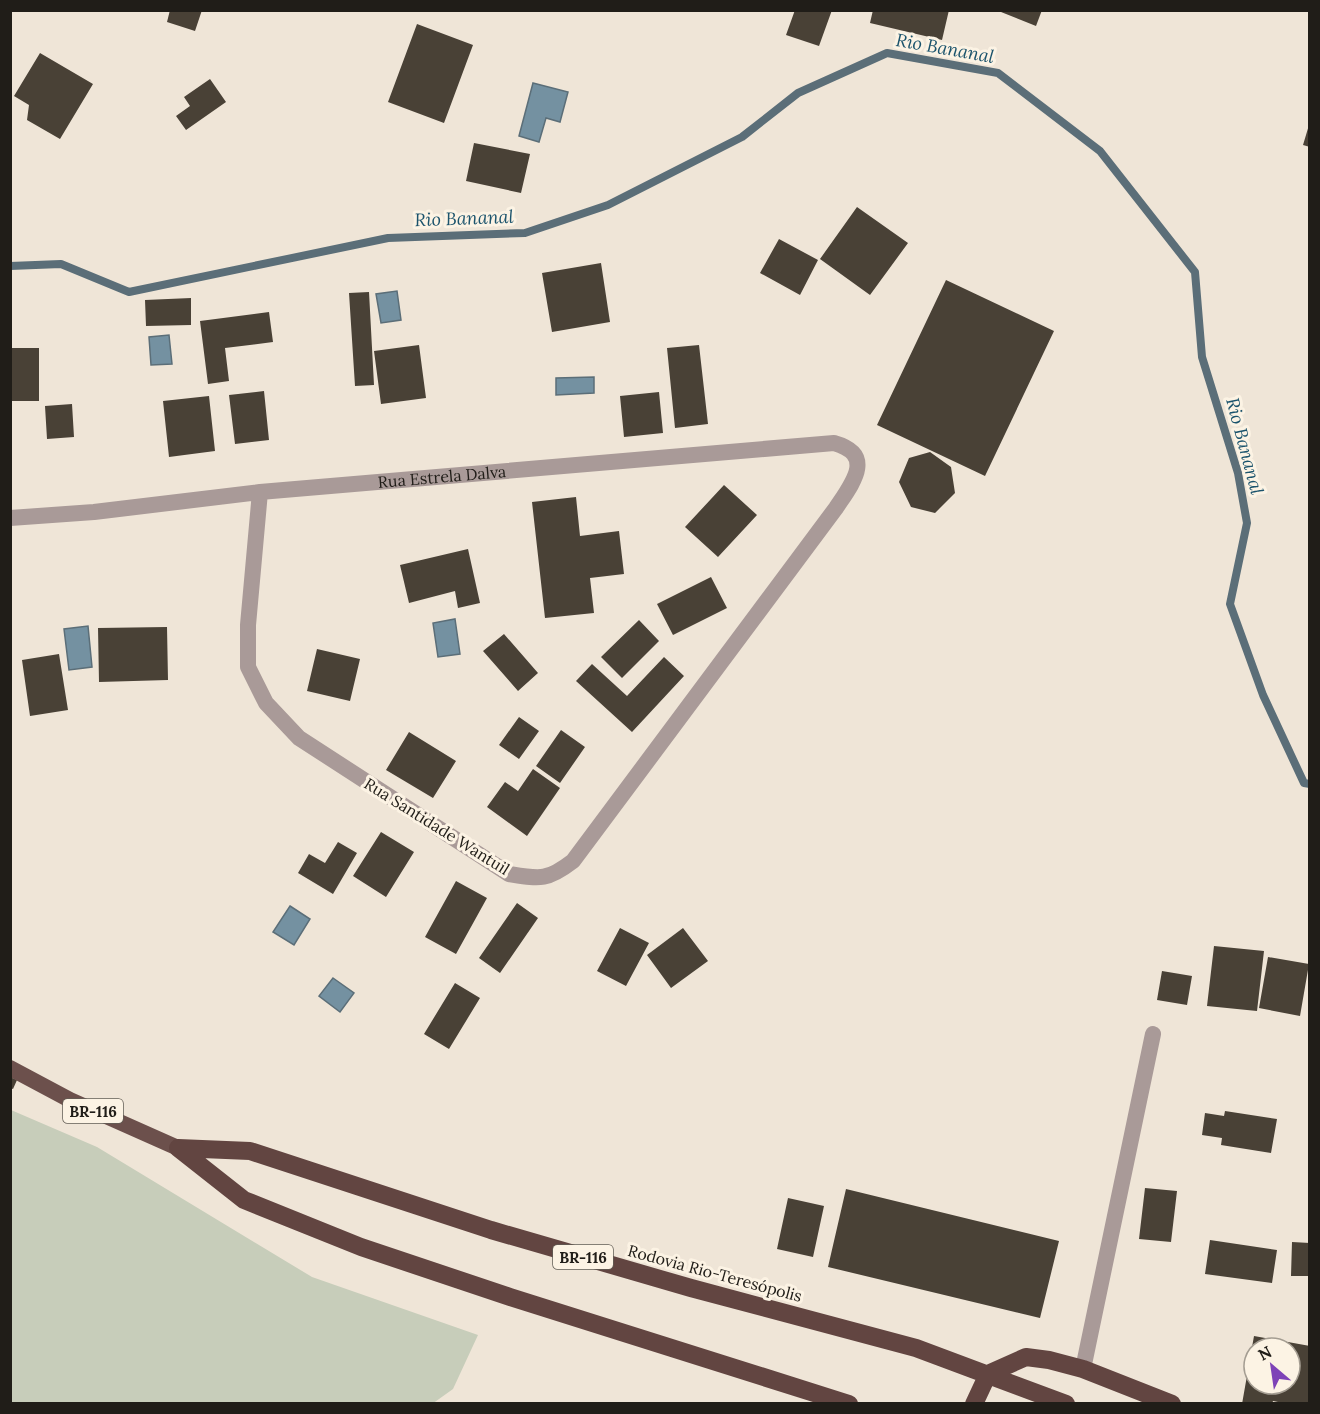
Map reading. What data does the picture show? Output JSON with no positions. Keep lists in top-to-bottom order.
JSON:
{
  "streets": {
    "highway": ["BR-116", "Rodovia Rio-Teresópolis"],
    "street": ["Rua Estrela Dalva", "Rua Santidade Wantuil"]
  },
  "crossings": [
    ["Rua Estrela Dalva", "Rua Santidade Wantuil"]
  ],
  "water": ["Rio Bananal"],
  "north": "top left"
}
